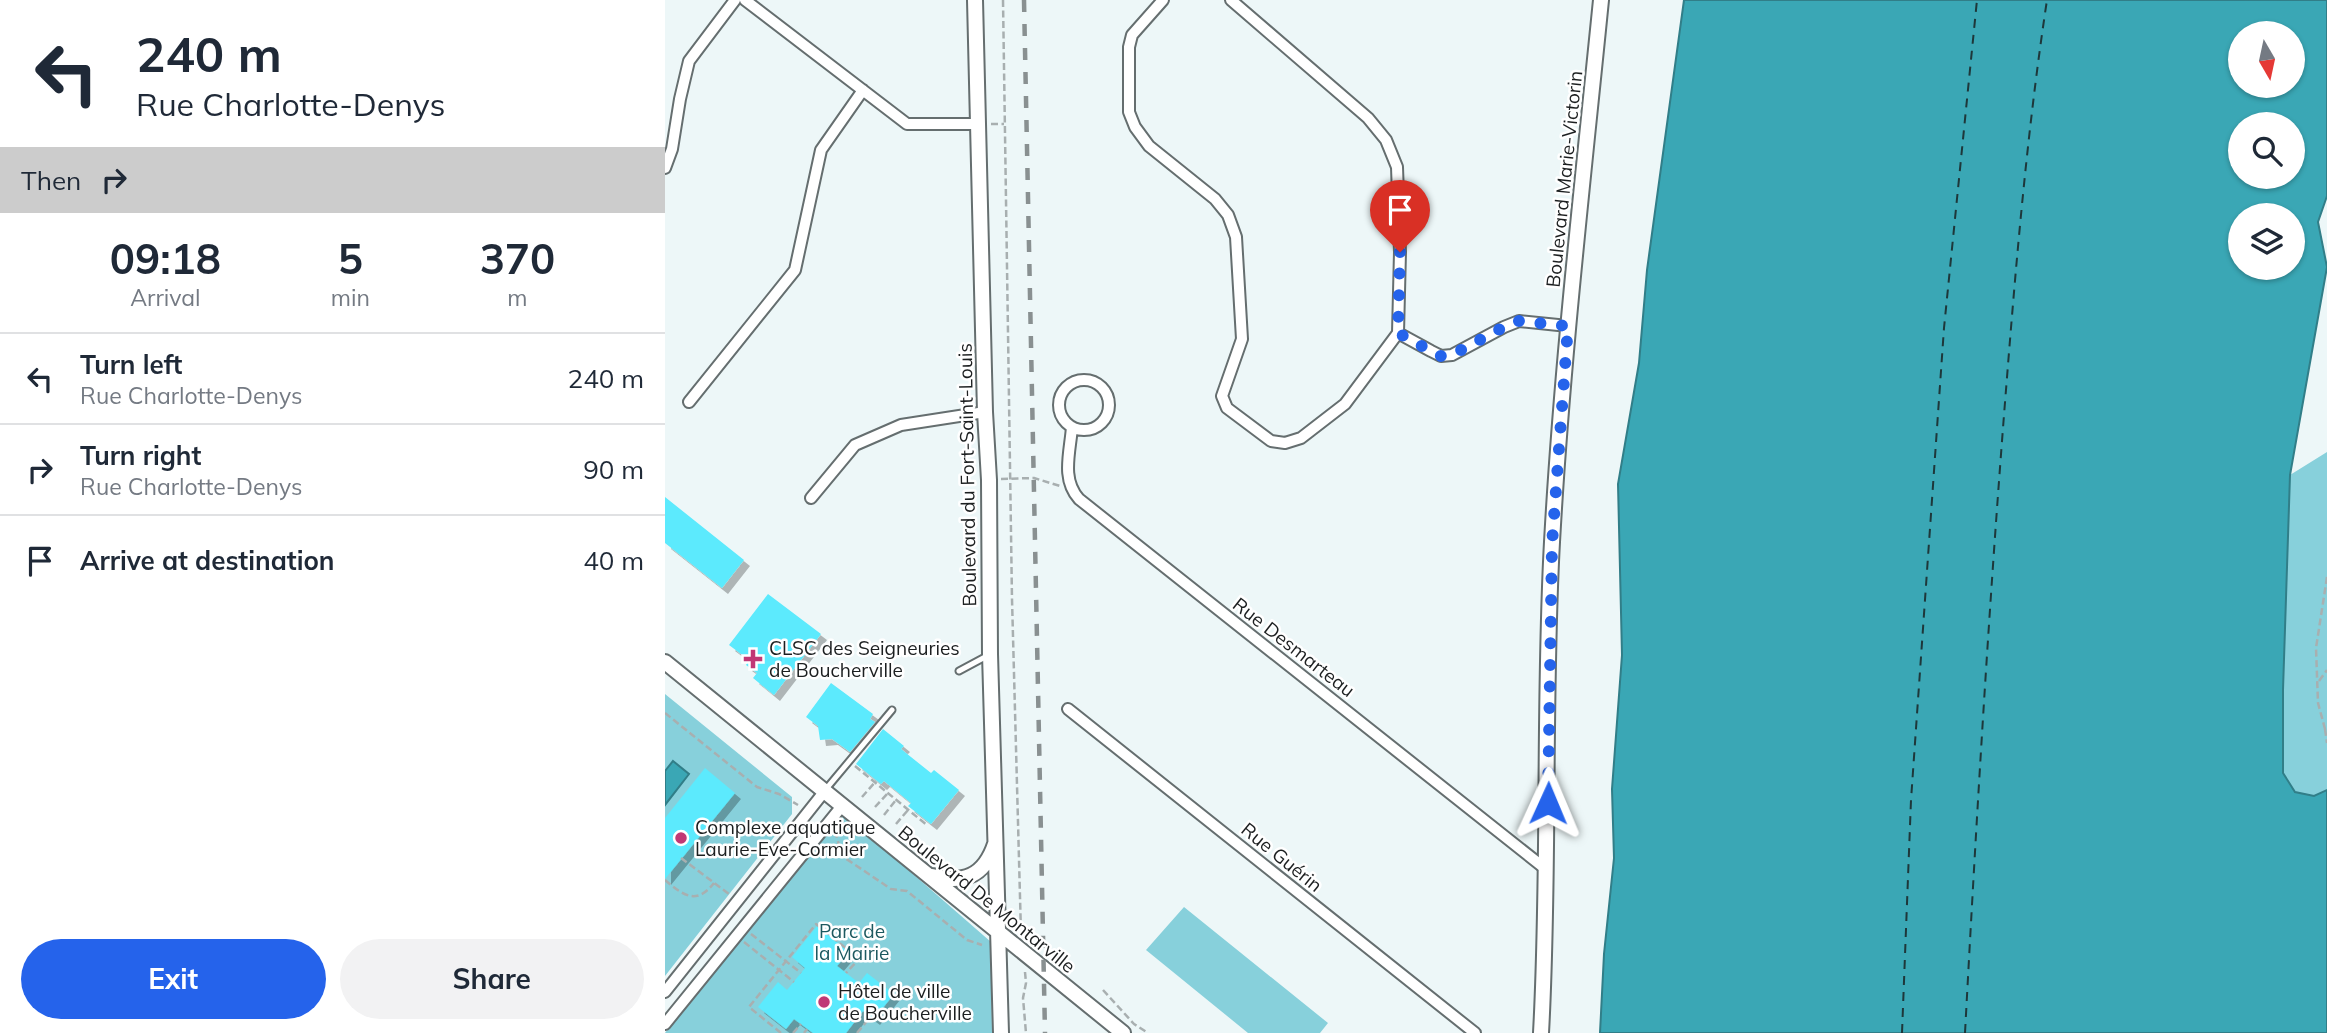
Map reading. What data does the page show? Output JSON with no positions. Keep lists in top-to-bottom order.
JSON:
{
  "streets": {
    "street": [
      "Boulevard Marie-Victorin",
      "Boulevard du Fort-Saint-Louis",
      "Rue Desmarteau",
      "Rue Guérin",
      "Boulevard De Montarville"
    ]
  },
  "crossings": [
    ["Boulevard Marie-Victorin", "Rue Desmarteau"],
    ["Boulevard du Fort-Saint-Louis", "Boulevard De Montarville"]
  ],
  "parks": ["Parc de la Mairie"],
  "places": {
    "health": ["CLSC des Seigneuries de Boucherville"],
    "other": ["Complexe aquatique Laurie-Eve-Cormier", "Hôtel de ville de Boucherville"]
  },
  "north": "bottom",
  "page": {
    "turn": ["240 m", "Rue Charlotte-Denys"],
    "then": "Then",
    "eta": [
      "09:18",
      "Arrival",
      "5",
      "min",
      "370",
      "m"
    ],
    "list": [
      {
        "name": "Turn left",
        "note": "Rue Charlotte-Denys",
        "value": "240 m"
      },
      {
        "name": "Turn right",
        "note": "Rue Charlotte-Denys",
        "value": "90 m"
      },
      {
        "name": "Arrive at destination",
        "value": "40 m"
      }
    ],
    "buttons": ["Exit", "Share"]
  }
}
